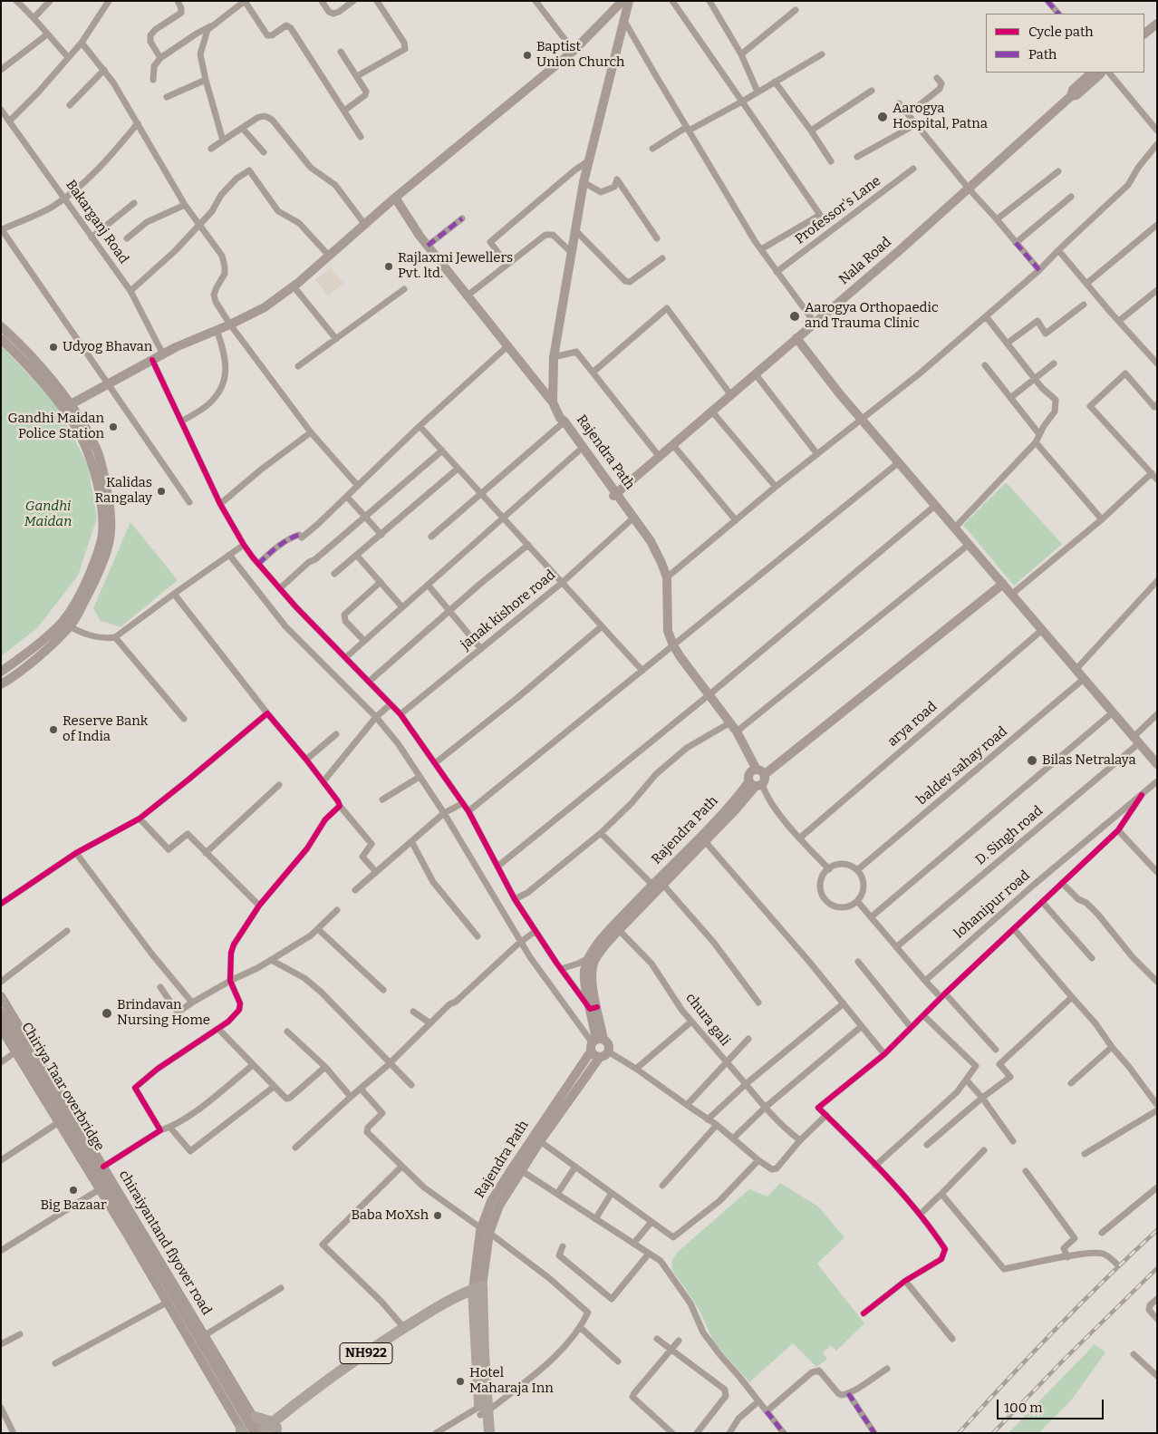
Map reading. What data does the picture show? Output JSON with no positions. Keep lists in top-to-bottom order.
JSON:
{
  "streets": {
    "highway": ["Rajendra Path", "NH922"],
    "main road": ["Nala Road", "Chiriya Taar overbridge", "chiraiyantand flyover road"],
    "street": [
      "Professor's Lane",
      "Bakarganj Road",
      "janak kishore road",
      "arya road",
      "baldev sahay road",
      "D. Singh road",
      "lohanipur road",
      "chura gali"
    ]
  },
  "crossings": [
    ["Nala Road", "Rajendra Path"],
    ["Rajendra Path", "janak kishore road"],
    ["Rajendra Path", "chura gali"],
    ["Rajendra Path", "NH922"],
    ["Chiriya Taar overbridge", "NH922"]
  ],
  "parks": ["Gandhi Maidan"],
  "places": [
    "Baptist Union Church",
    "Aarogya Hospital, Patna",
    "Rajlaxmi Jewellers Pvt. ltd.",
    "Aarogya Orthopaedic and Trauma Clinic",
    "Udyog Bhavan",
    "Gandhi Maidan Police Station",
    "Kalidas Rangalay",
    "Reserve Bank of India",
    "Bilas Netralaya",
    "Brindavan Nursing Home",
    "Big Bazaar",
    "Baba MoXsh",
    "Hotel Maharaja Inn"
  ],
  "legend": ["Cycle path", "Path"],
  "scale_bar": "100 m"
}
